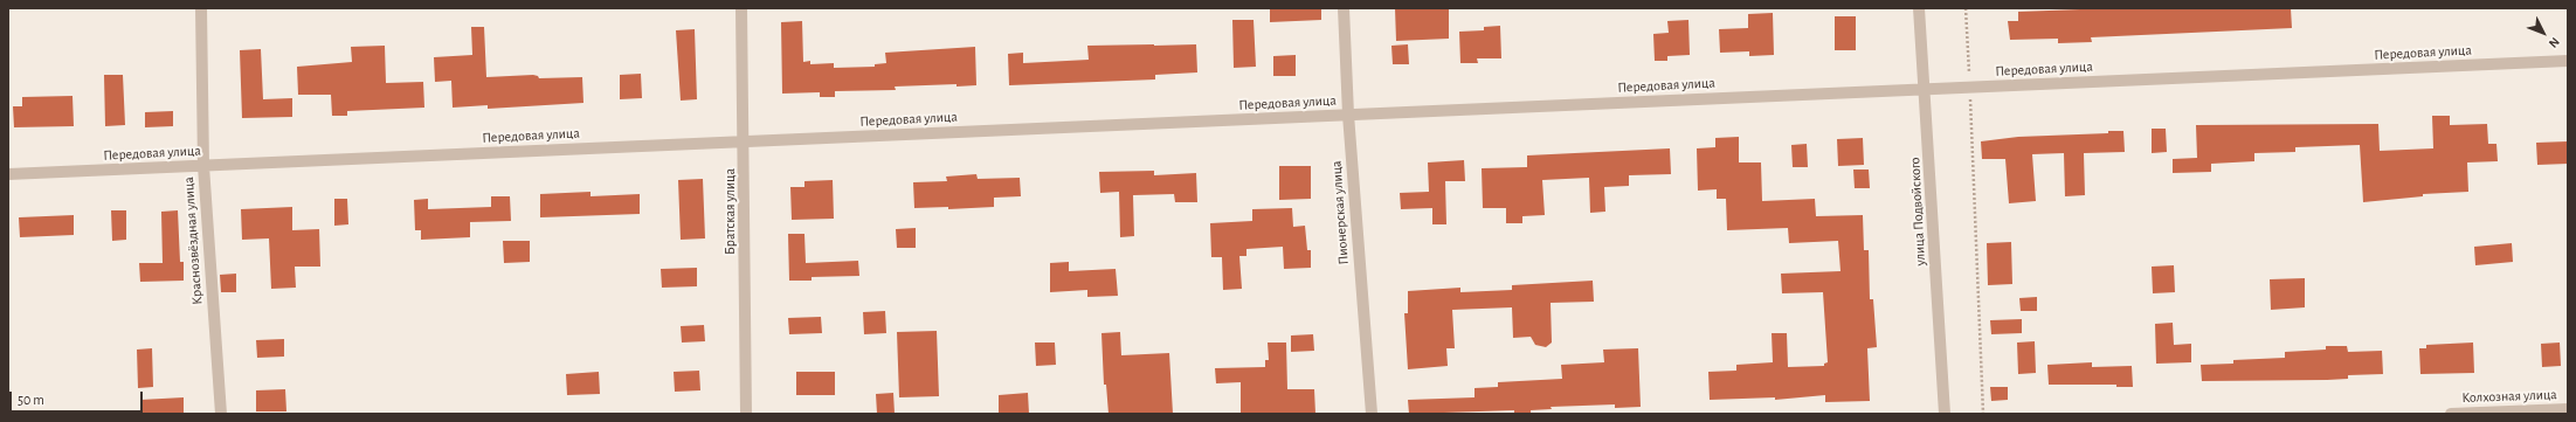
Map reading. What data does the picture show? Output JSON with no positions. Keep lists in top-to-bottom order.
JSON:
{
  "streets": {
    "street": [
      "Передовая улица",
      "Братская улица",
      "улица Подвойского",
      "Пионерская улица",
      "Краснозвёздная улица",
      "Колхозная улица"
    ]
  },
  "crossings": [
    ["Передовая улица", "Братская улица"],
    ["Передовая улица", "улица Подвойского"],
    ["Передовая улица", "Пионерская улица"],
    ["Передовая улица", "Краснозвёздная улица"]
  ],
  "scale_bar": "50 m",
  "north": "bottom right"
}
